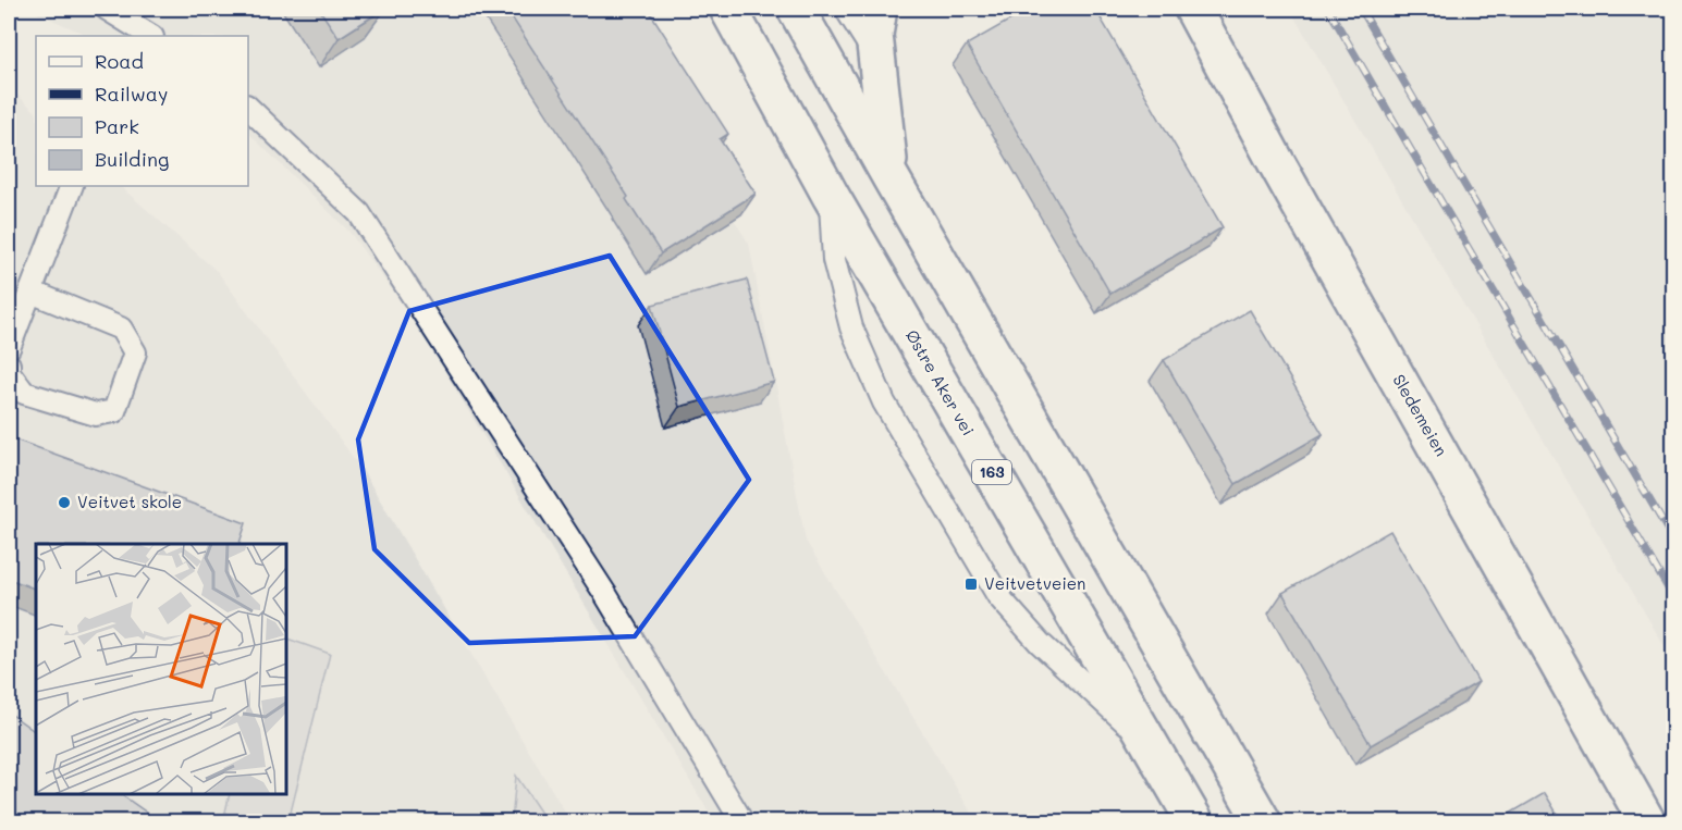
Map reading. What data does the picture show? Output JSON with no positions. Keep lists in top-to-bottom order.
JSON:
{
  "streets": {
    "main road": ["Østre Aker vei", "Sledemeien", "163"]
  },
  "places": {
    "other": ["Veitvet skole"],
    "transit": ["Veitvetveien"]
  },
  "legend": [
    "Road",
    "Railway",
    "Park",
    "Building"
  ]
}
